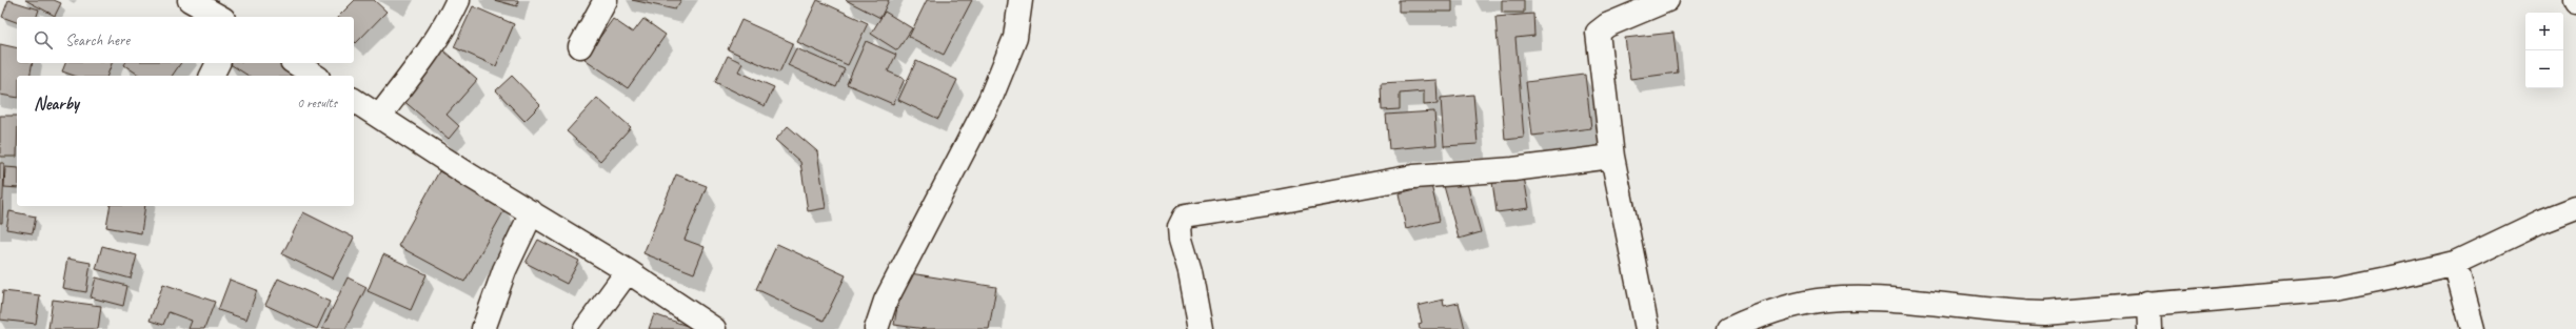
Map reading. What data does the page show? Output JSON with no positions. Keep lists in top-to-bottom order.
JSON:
{
  "page": {
    "map_buttons": ["+", "−"],
    "search": "Search here",
    "heading": ["Nearby", "0 results"]
  }
}
